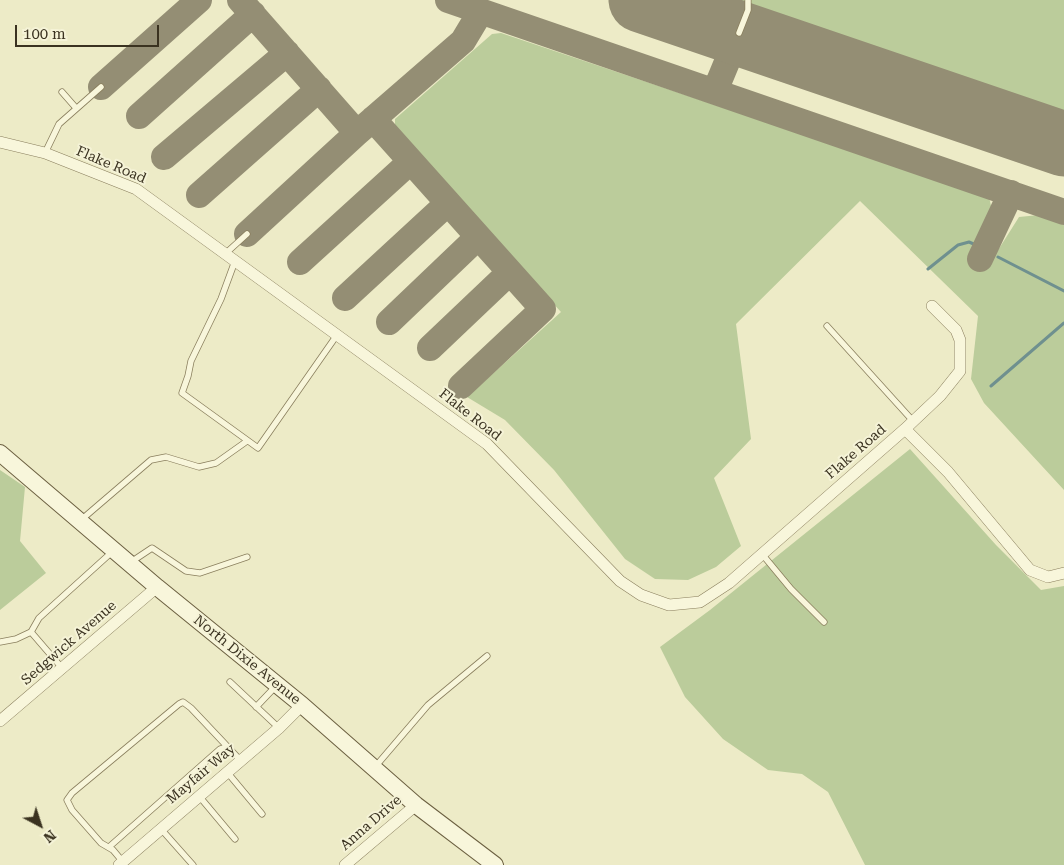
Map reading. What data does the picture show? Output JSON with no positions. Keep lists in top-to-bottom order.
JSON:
{
  "streets": {
    "street": [
      "Flake Road",
      "Sedgwick Avenue",
      "North Dixie Avenue",
      "Mayfair Way",
      "Anna Drive"
    ]
  },
  "crossings": [
    ["Sedgwick Avenue", "North Dixie Avenue"],
    ["North Dixie Avenue", "Mayfair Way"],
    ["North Dixie Avenue", "Anna Drive"]
  ],
  "scale_bar": "100 m",
  "north": "bottom right"
}
